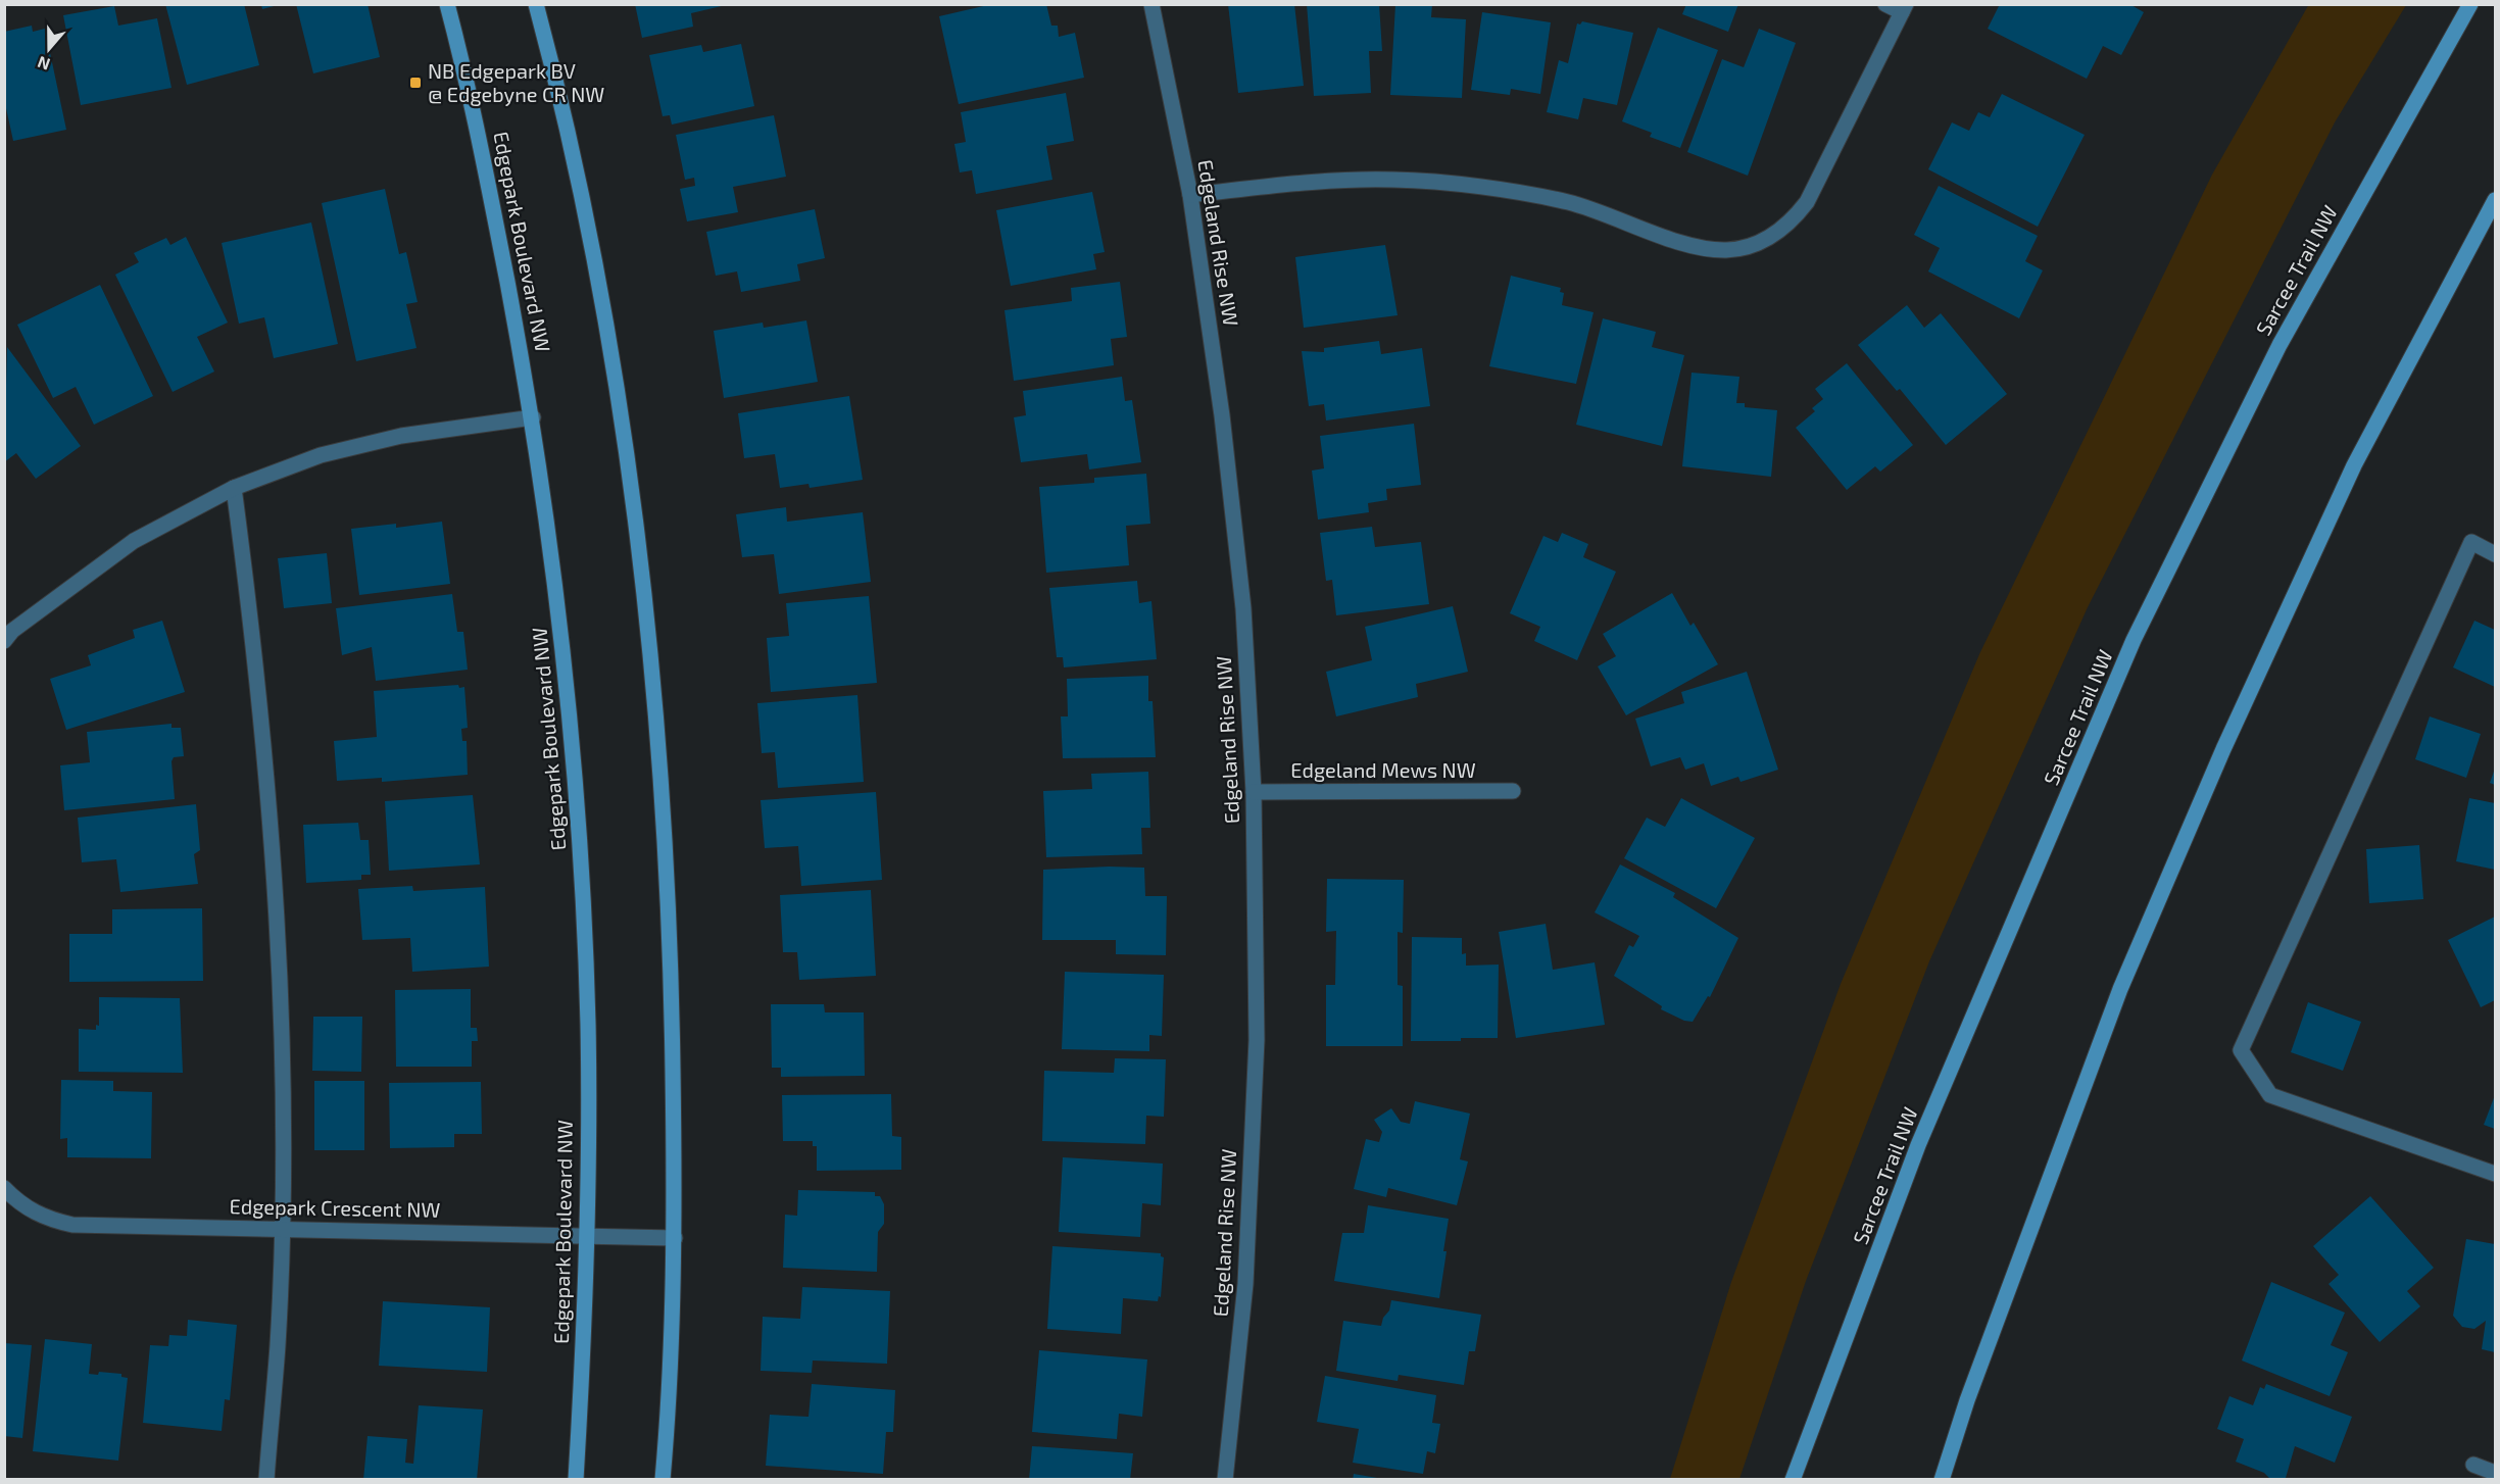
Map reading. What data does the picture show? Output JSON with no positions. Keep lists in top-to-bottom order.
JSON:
{
  "streets": {
    "main road": ["Edgepark Boulevard NW", "Sarcee Trail NW"],
    "street": ["Edgeland Rise NW", "Edgeland Mews NW", "Edgepark Crescent NW"]
  },
  "crossings": [
    ["Edgepark Boulevard NW", "Edgepark Crescent NW"],
    ["Edgeland Rise NW", "Edgeland Mews NW"]
  ],
  "places": {
    "transit": ["NB Edgepark BV @ Edgebyne CR NW"]
  },
  "north": "bottom"
}
